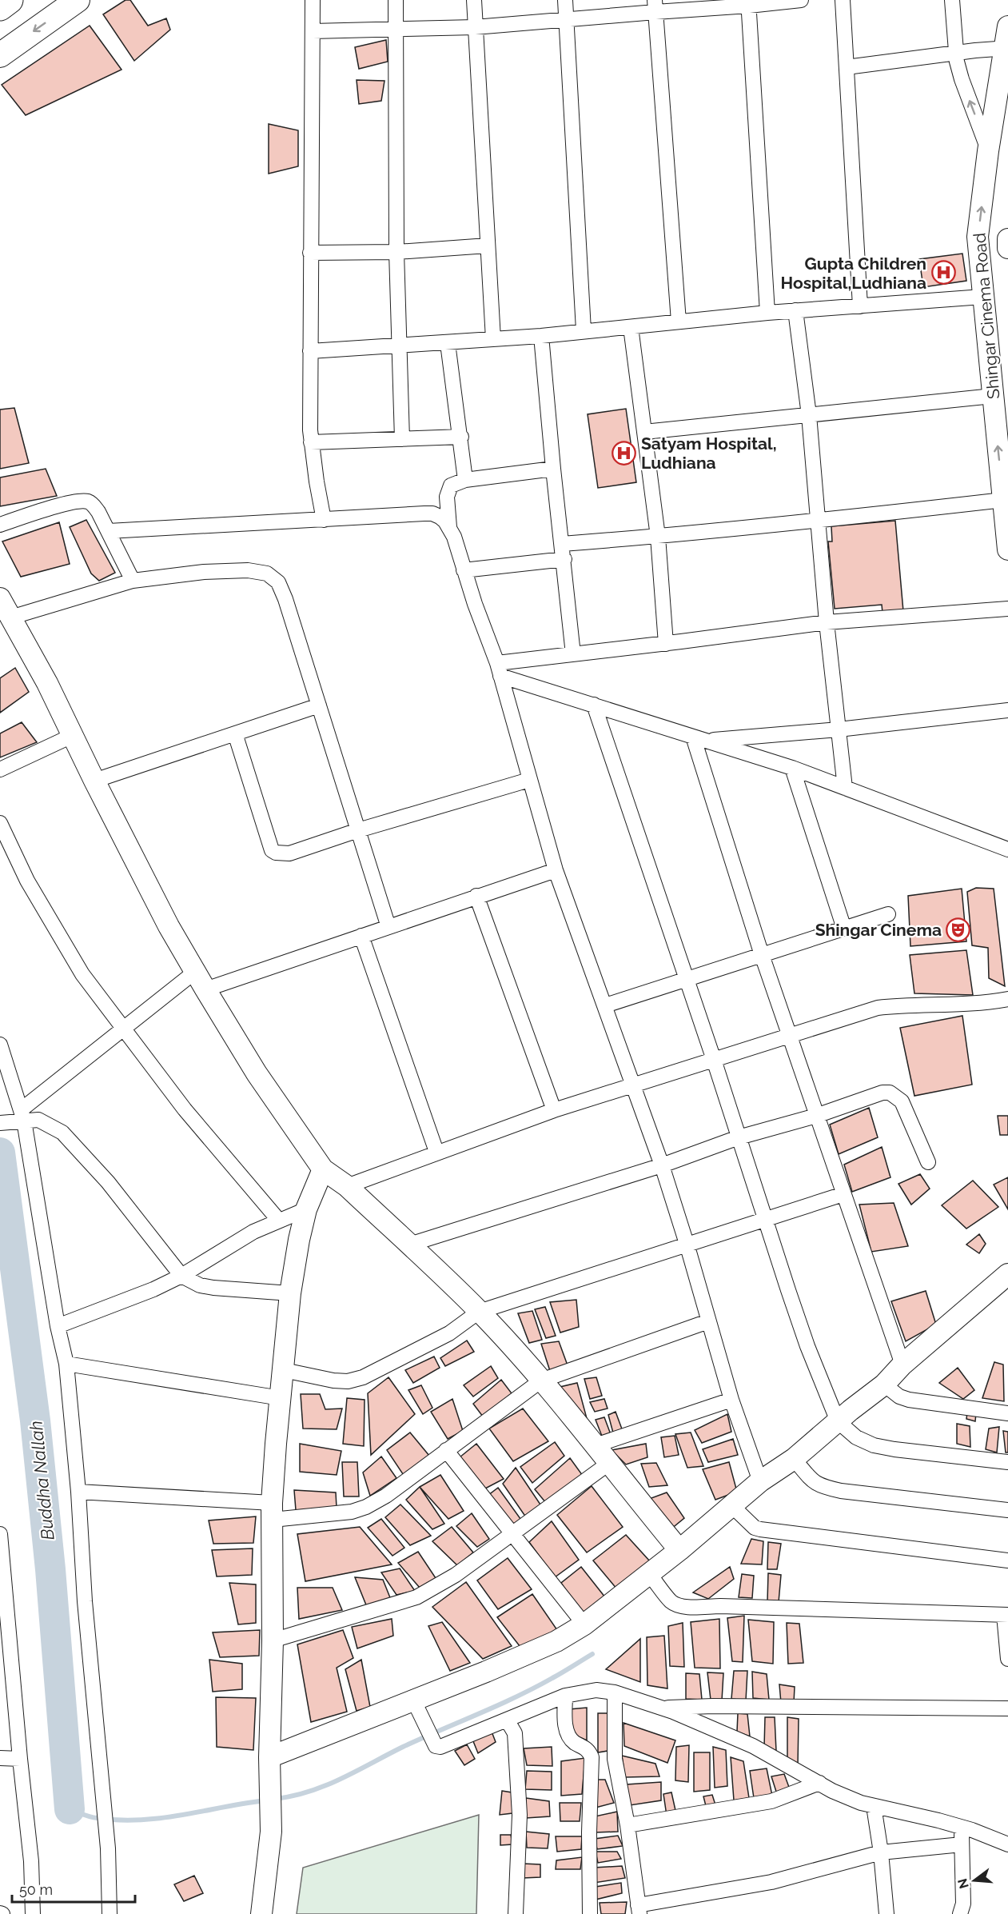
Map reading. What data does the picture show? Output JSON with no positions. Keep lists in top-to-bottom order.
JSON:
{
  "streets": {
    "street": ["Shingar Cinema Road"]
  },
  "water": ["Buddha Nallah"],
  "places": {
    "hospital": ["Gupta Children Hospital,Ludhiana", "Satyam Hospital, Ludhiana"],
    "theatre": ["Shingar Cinema"]
  },
  "scale_bar": "50 m",
  "north": "left"
}
